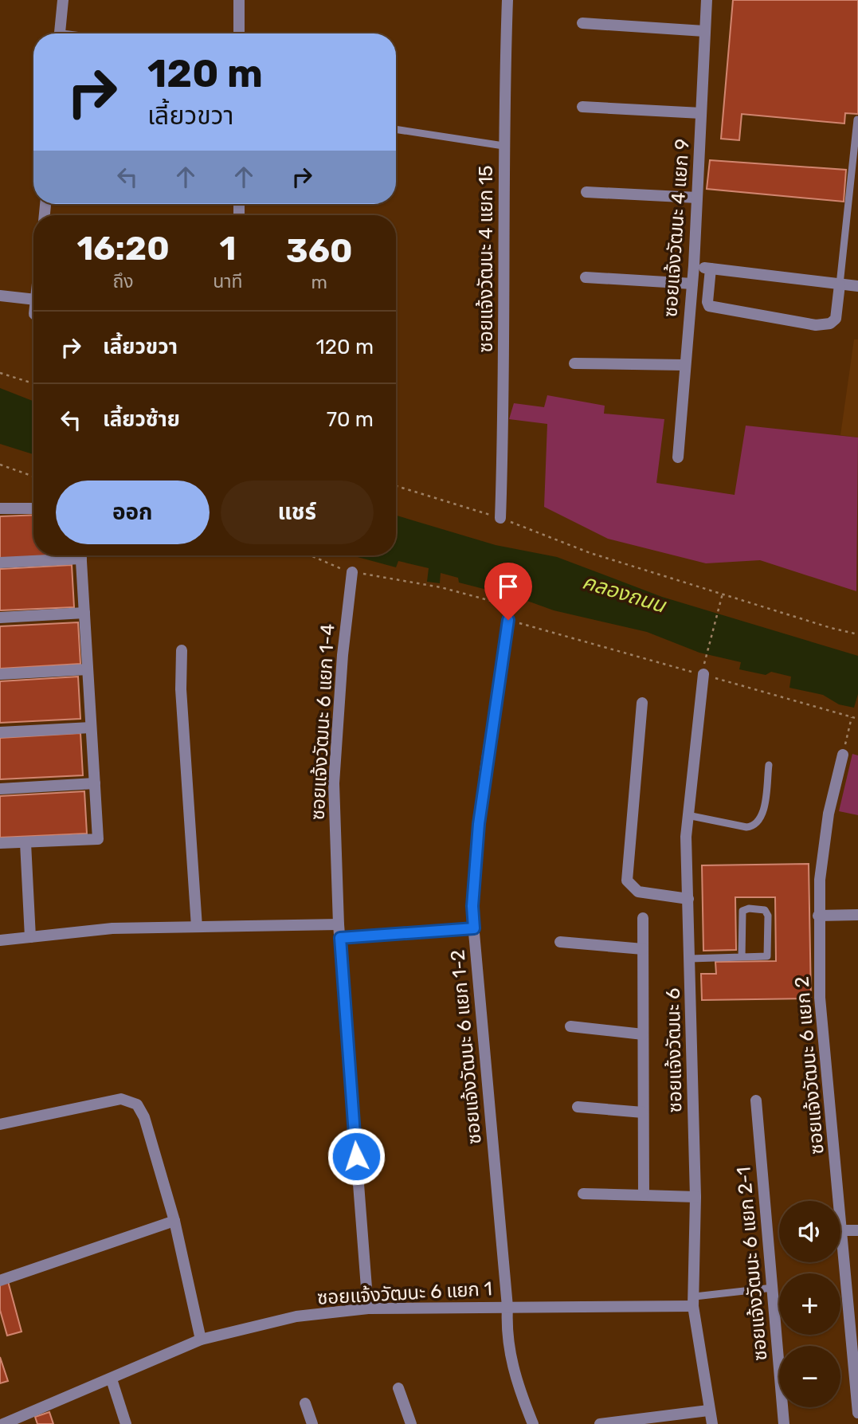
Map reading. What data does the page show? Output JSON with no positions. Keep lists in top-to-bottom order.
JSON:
{
  "streets": {
    "street": [
      "ซอยแจ้งวัฒนะ 4 แยก 9",
      "ซอยแจ้งวัฒนะ 4 แยก 15",
      "ซอยแจ้งวัฒนะ 6 แยก 1-4",
      "ซอยแจ้งวัฒนะ 6 แยก 1-2",
      "ซอยแจ้งวัฒนะ 6",
      "ซอยแจ้งวัฒนะ 6 แยก 2",
      "ซอยแจ้งวัฒนะ 6 แยก 2-1",
      "ซอยแจ้งวัฒนะ 6 แยก 1"
    ]
  },
  "crossings": [
    ["ซอยแจ้งวัฒนะ 6 แยก 1-4", "ซอยแจ้งวัฒนะ 6 แยก 1"],
    ["ซอยแจ้งวัฒนะ 6 แยก 1-2", "ซอยแจ้งวัฒนะ 6 แยก 1"],
    ["ซอยแจ้งวัฒนะ 6", "ซอยแจ้งวัฒนะ 6 แยก 1"]
  ],
  "water": ["คลองถนน"],
  "page": {
    "turn": ["120 m", "เลี้ยวขวา"],
    "eta": [
      "16:20",
      "ถึง",
      "1",
      "นาที",
      "360",
      "m"
    ],
    "list": [
      {
        "name": "เลี้ยวขวา",
        "value": "120 m"
      },
      {
        "name": "เลี้ยวซ้าย",
        "value": "70 m"
      }
    ],
    "buttons": ["ออก", "แชร์"],
    "map_buttons": ["+", "−"]
  }
}
